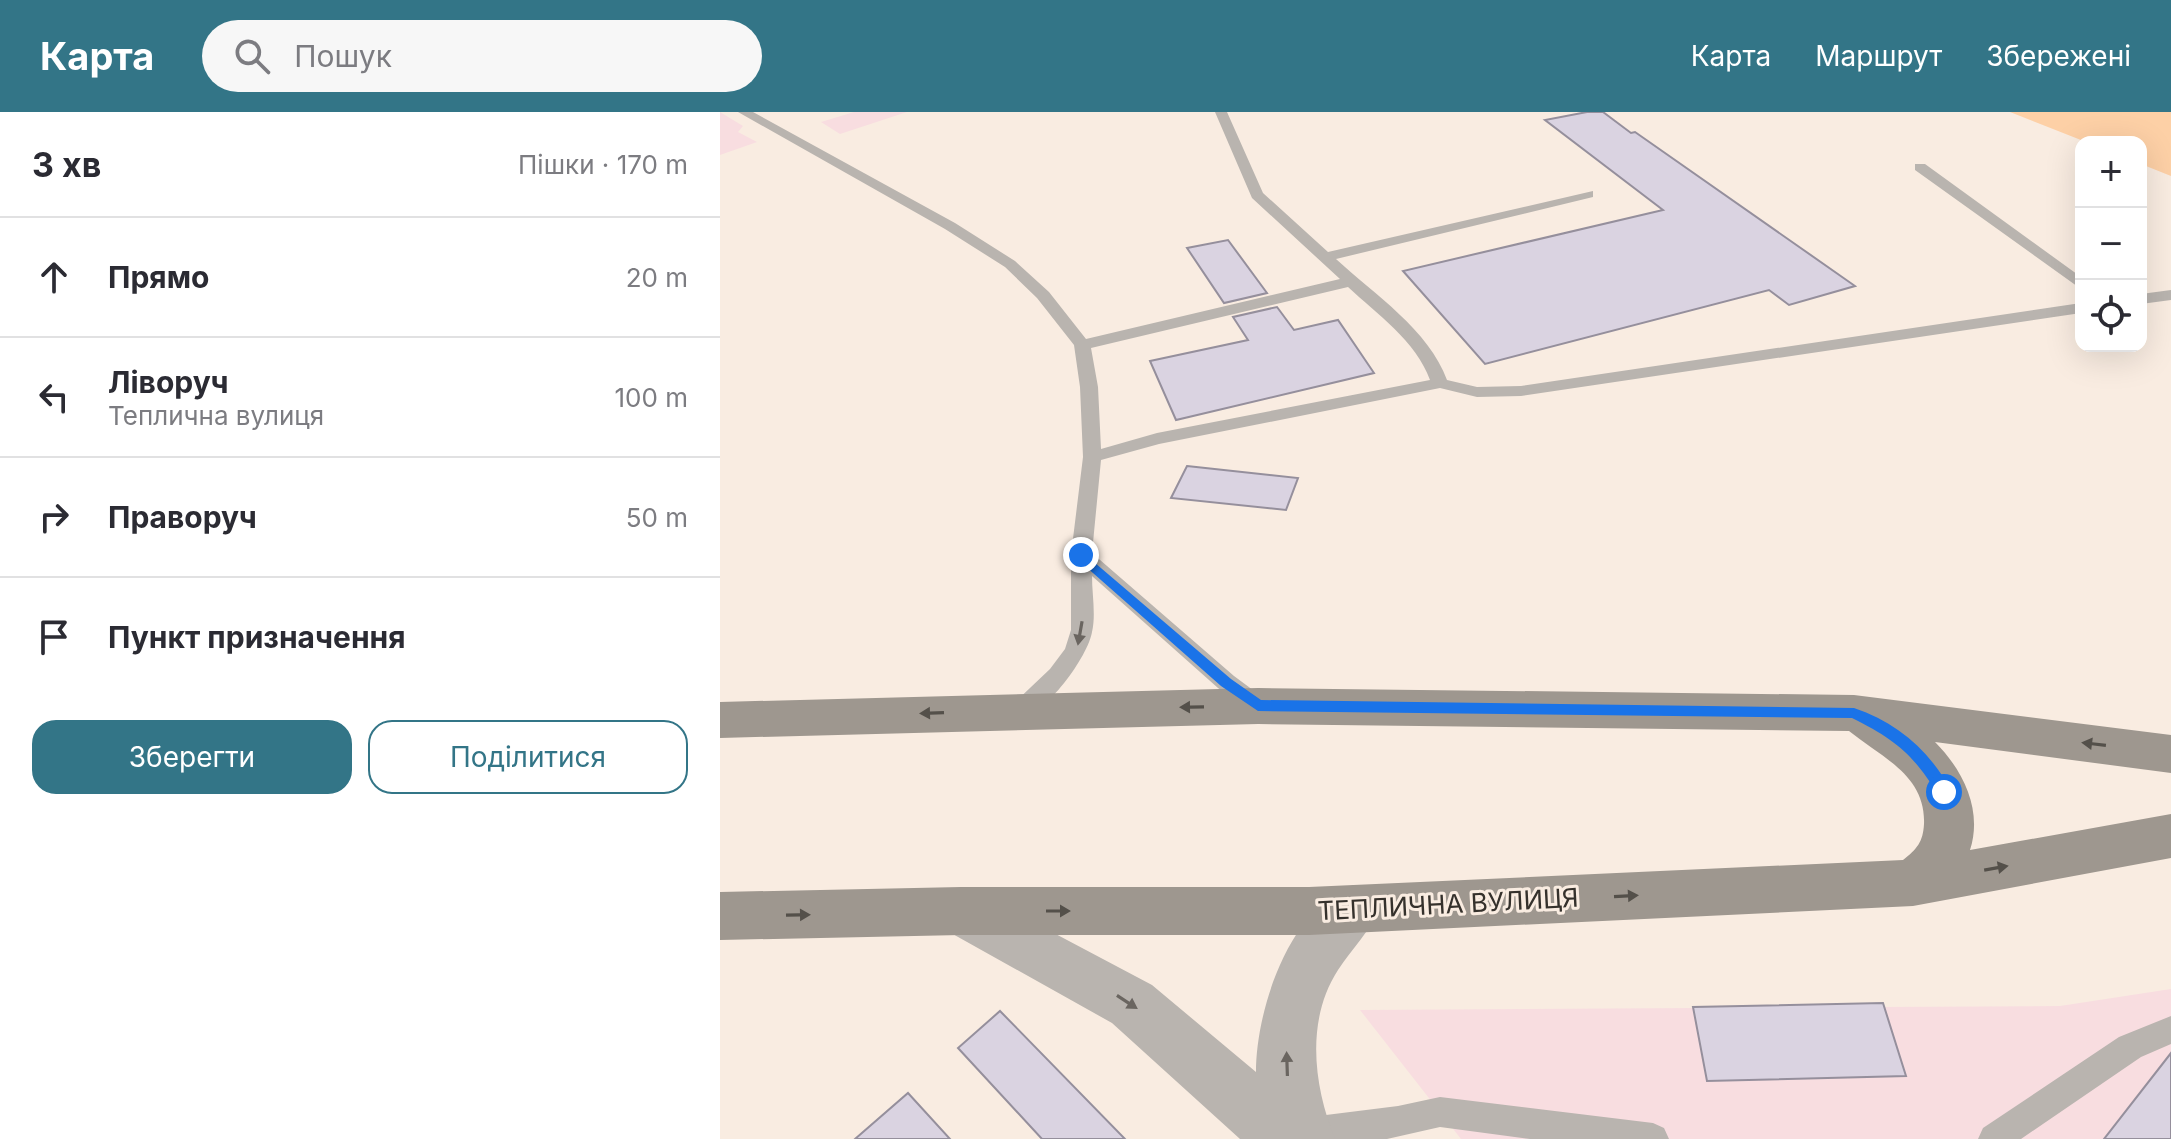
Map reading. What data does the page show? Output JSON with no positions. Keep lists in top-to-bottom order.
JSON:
{
  "streets": {
    "main road": ["ТЕПЛИЧНА ВУЛИЦЯ"]
  },
  "page": {
    "header": "Карта",
    "search": "Пошук",
    "nav": ["Карта", "Маршрут", "Збережені"],
    "heading": ["3 хв", "Пішки · 170 m"],
    "map_buttons": ["+", "−"],
    "list": [
      ["Прямо", "20 m"],
      ["Ліворуч", "Теплична вулиця", "100 m"],
      ["Праворуч", "50 m"],
      "Пункт призначення"
    ],
    "buttons": ["Зберегти", "Поділитися"]
  }
}
